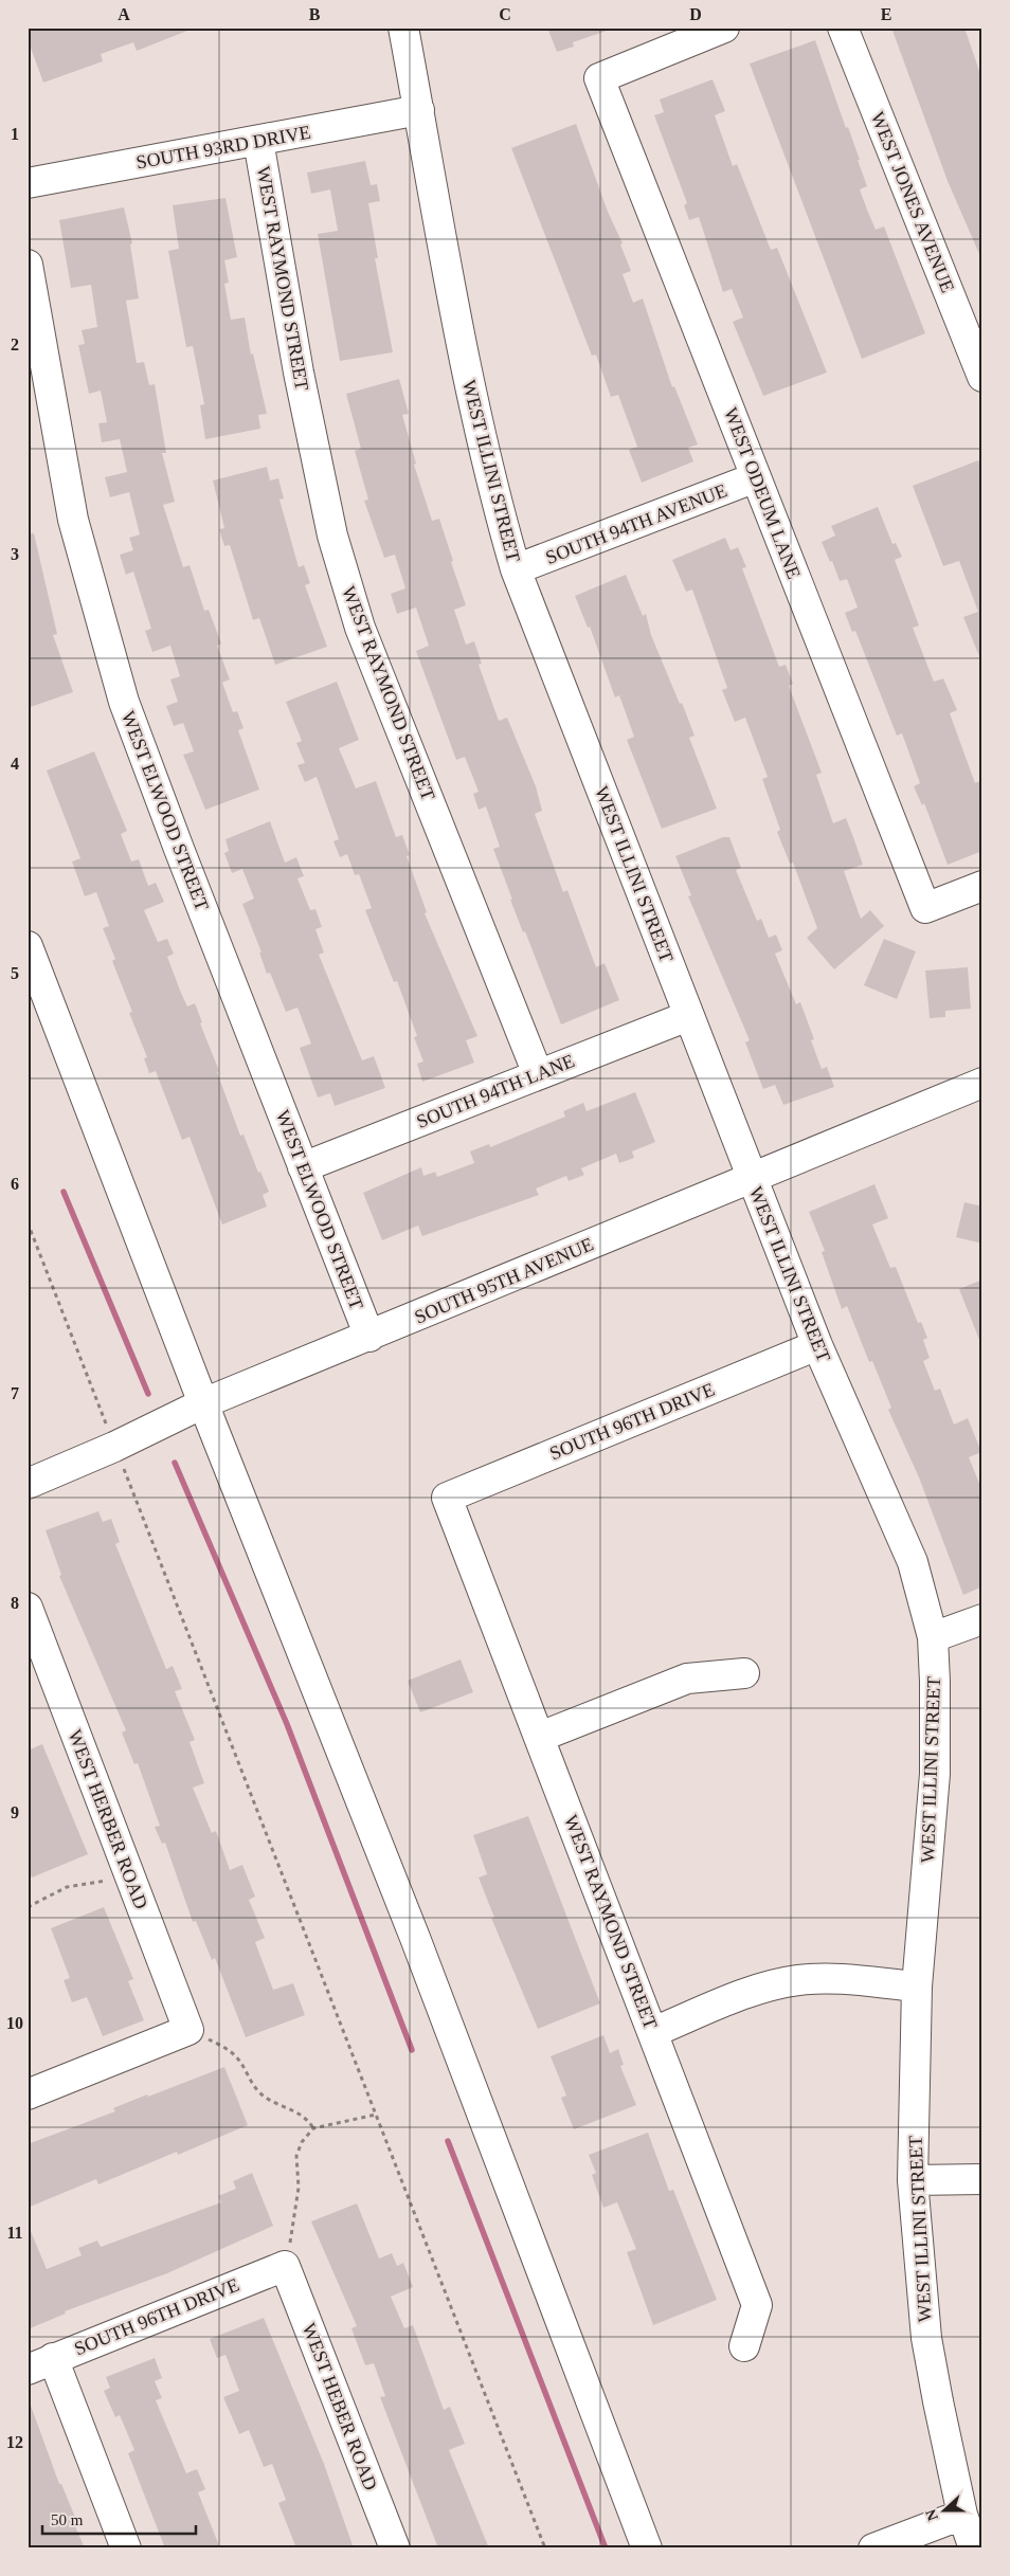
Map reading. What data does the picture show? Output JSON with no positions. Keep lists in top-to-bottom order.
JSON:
{
  "streets": {
    "street": [
      "SOUTH 93RD DRIVE",
      "WEST JONES AVENUE",
      "WEST RAYMOND STREET",
      "WEST ILLINI STREET",
      "WEST ODEUM LANE",
      "SOUTH 94TH AVENUE",
      "WEST ELWOOD STREET",
      "SOUTH 94TH LANE",
      "SOUTH 95TH AVENUE",
      "SOUTH 96TH DRIVE",
      "WEST HERBER ROAD",
      "WEST HEBER ROAD"
    ]
  },
  "crossings": [
    ["SOUTH 93RD DRIVE", "WEST RAYMOND STREET"],
    ["SOUTH 93RD DRIVE", "WEST ILLINI STREET"],
    ["WEST RAYMOND STREET", "SOUTH 94TH LANE"],
    ["WEST RAYMOND STREET", "SOUTH 96TH DRIVE"],
    ["WEST ILLINI STREET", "SOUTH 94TH AVENUE"],
    ["WEST ILLINI STREET", "SOUTH 94TH LANE"],
    ["WEST ILLINI STREET", "SOUTH 95TH AVENUE"],
    ["WEST ILLINI STREET", "SOUTH 96TH DRIVE"],
    ["WEST ODEUM LANE", "SOUTH 94TH AVENUE"],
    ["WEST ELWOOD STREET", "SOUTH 94TH LANE"],
    ["WEST ELWOOD STREET", "SOUTH 95TH AVENUE"],
    ["SOUTH 96TH DRIVE", "WEST HEBER ROAD"]
  ],
  "scale_bar": "50 m",
  "north": "left",
  "grid": {
    "columns": [
      "A",
      "B",
      "C",
      "D",
      "E"
    ],
    "rows": [
      "1",
      "2",
      "3",
      "4",
      "5",
      "6",
      "7",
      "8",
      "9",
      "10",
      "11",
      "12"
    ]
  }
}
